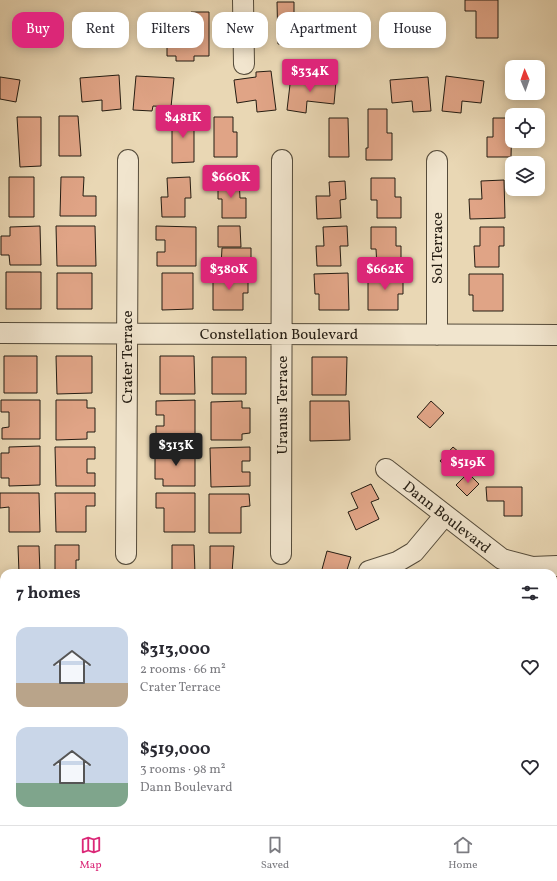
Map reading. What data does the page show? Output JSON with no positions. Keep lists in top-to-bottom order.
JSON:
{
  "streets": {
    "street": [
      "Sol Terrace",
      "Constellation Boulevard",
      "Crater Terrace",
      "Uranus Terrace",
      "Dann Boulevard"
    ]
  },
  "crossings": [
    ["Sol Terrace", "Constellation Boulevard"],
    ["Constellation Boulevard", "Crater Terrace"],
    ["Constellation Boulevard", "Uranus Terrace"]
  ],
  "north": "top",
  "page": {
    "chip": [
      "Buy",
      "Rent",
      "Filters",
      "New",
      "Apartment",
      "House"
    ],
    "price": [
      "$334K",
      "$481K",
      "$660K",
      "$380K",
      "$662K",
      "$313K",
      "$519K"
    ],
    "heading": "7 homes",
    "list": [
      {
        "name": "$313,000",
        "note": "2 rooms · 66 m² · Crater Terrace"
      },
      {
        "name": "$519,000",
        "note": "3 rooms · 98 m² · Dann Boulevard"
      }
    ],
    "tabs": ["Map", "Saved", "Home"]
  }
}
